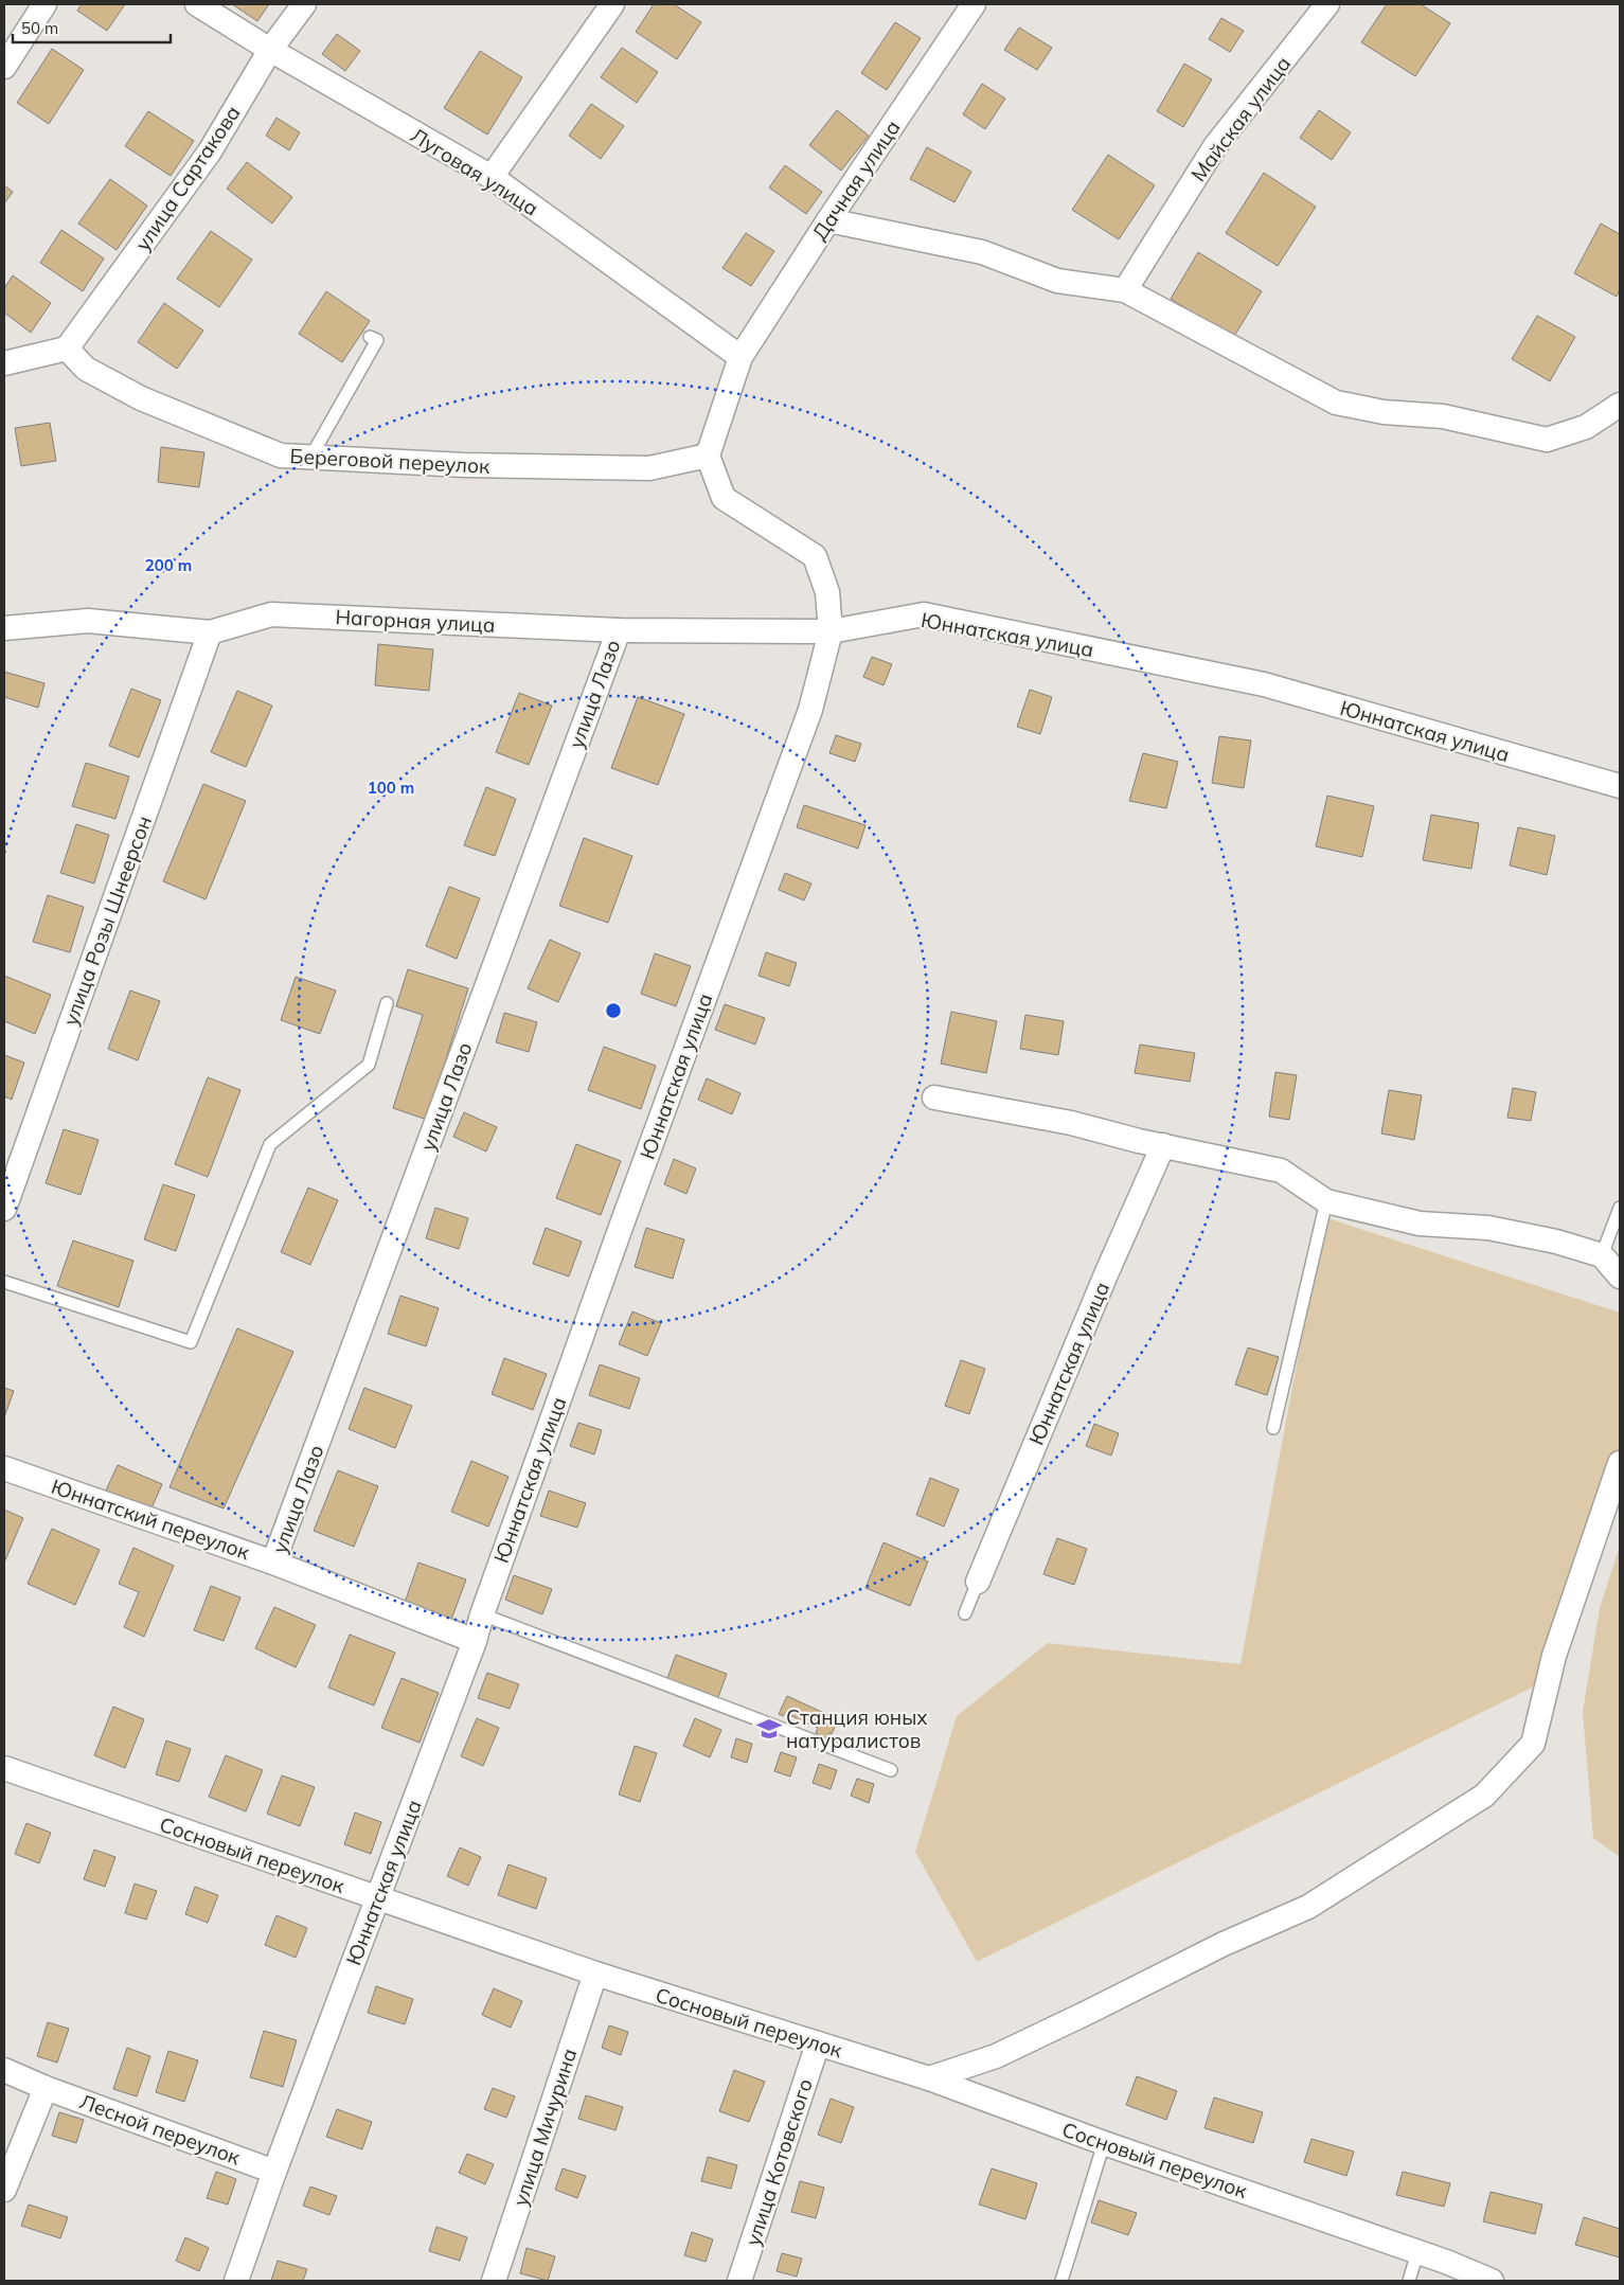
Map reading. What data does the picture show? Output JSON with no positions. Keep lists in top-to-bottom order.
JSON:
{
  "streets": {
    "street": [
      "Майская улица",
      "Луговая улица",
      "улица Сартакова",
      "Дачная улица",
      "Береговой переулок",
      "Нагорная улица",
      "Юннатская улица",
      "улица Лазо",
      "улица Розы Шнеерсон",
      "Юннатский переулок",
      "Сосновый переулок",
      "улица Мичурина",
      "Лесной переулок",
      "улица Котовского"
    ]
  },
  "crossings": [
    ["Луговая улица", "улица Сартакова"],
    ["Луговая улица", "Дачная улица"],
    ["улица Сартакова", "Береговой переулок"],
    ["Дачная улица", "Береговой переулок"],
    ["Нагорная улица", "Юннатская улица"],
    ["Нагорная улица", "улица Лазо"],
    ["Нагорная улица", "улица Розы Шнеерсон"],
    ["Юннатская улица", "Юннатский переулок"],
    ["Юннатская улица", "Сосновый переулок"],
    ["Юннатская улица", "Лесной переулок"],
    ["улица Лазо", "Юннатский переулок"],
    ["Сосновый переулок", "улица Мичурина"],
    ["Сосновый переулок", "улица Котовского"]
  ],
  "places": {
    "school or university": ["Станция юных натуралистов"]
  },
  "scale_bar": "50 m",
  "rings": ["200 m", "100 m"]
}
